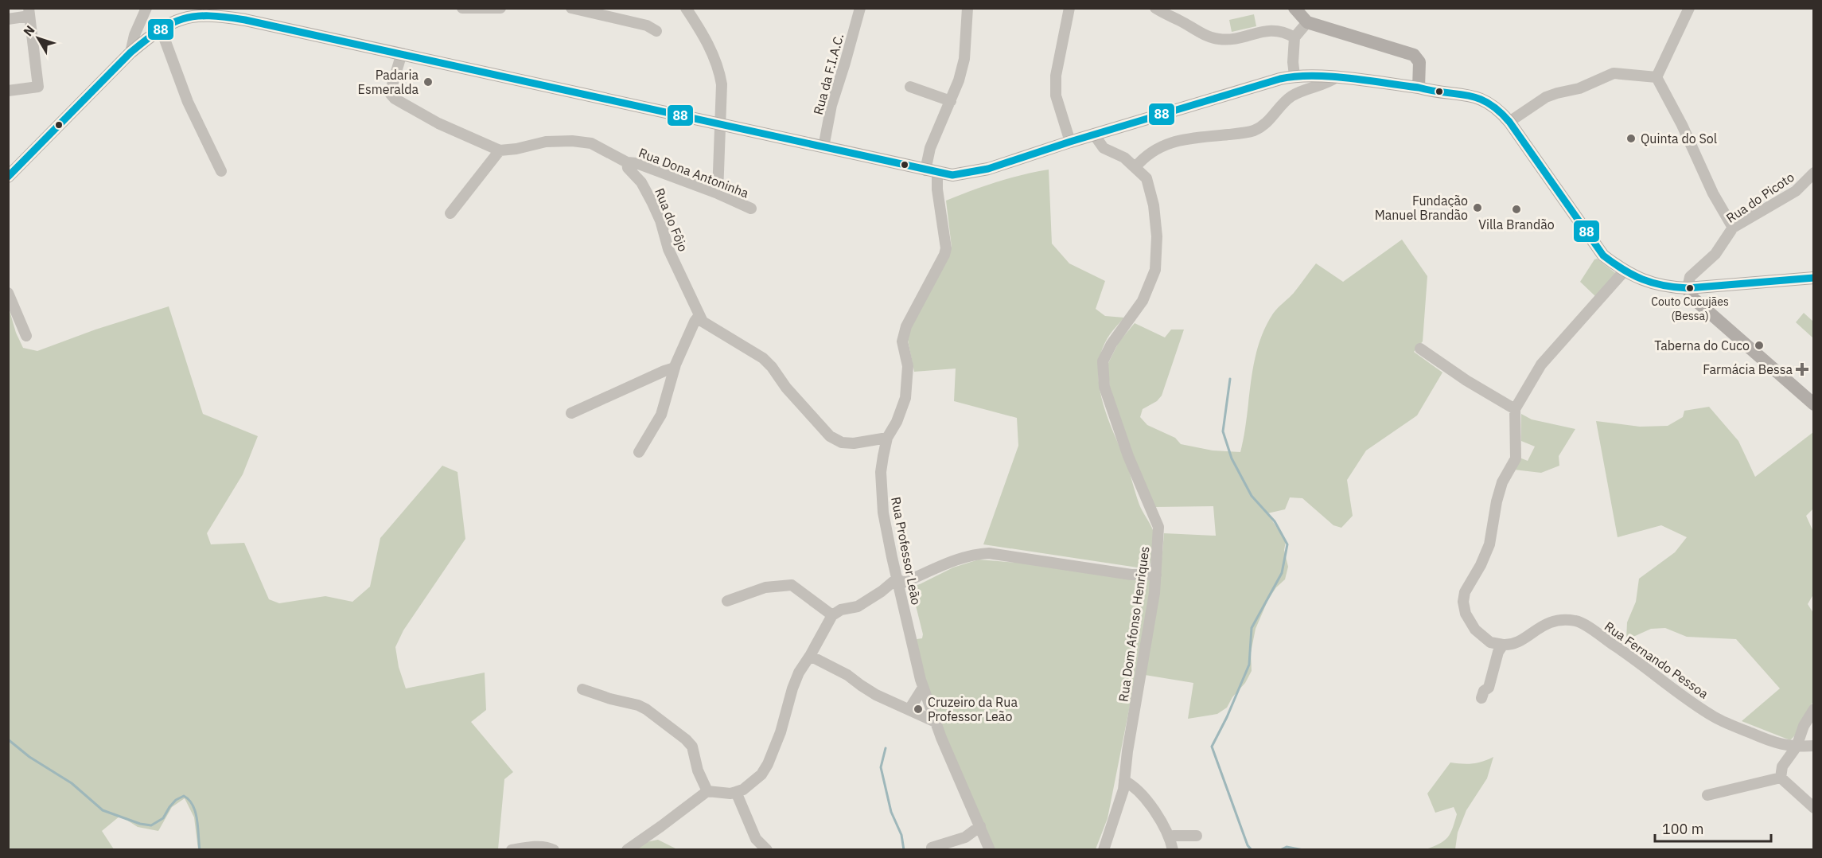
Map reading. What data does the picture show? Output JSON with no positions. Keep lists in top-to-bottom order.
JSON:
{
  "streets": {
    "street": [
      "Rua da F.I.A.C.",
      "Rua Dona Antoninha",
      "Rua do Picoto",
      "Rua do Fôjo",
      "Rua Professor Leão",
      "Rua Dom Afonso Henriques",
      "Rua Fernando Pessoa"
    ]
  },
  "crossings": [
    ["Rua Dona Antoninha", "Rua do Fôjo"],
    ["Rua do Fôjo", "Rua Professor Leão"]
  ],
  "places": {
    "other": [
      "Padaria Esmeralda",
      "Quinta do Sol",
      "Fundação Manuel Brandão",
      "Villa Brandão",
      "Couto Cucujães (Bessa)",
      "Taberna do Cuco",
      "Cruzeiro da Rua Professor Leão"
    ],
    "health": ["Farmácia Bessa"]
  },
  "lines": ["transit line 88"],
  "scale_bar": "100 m",
  "north": "top left"
}
